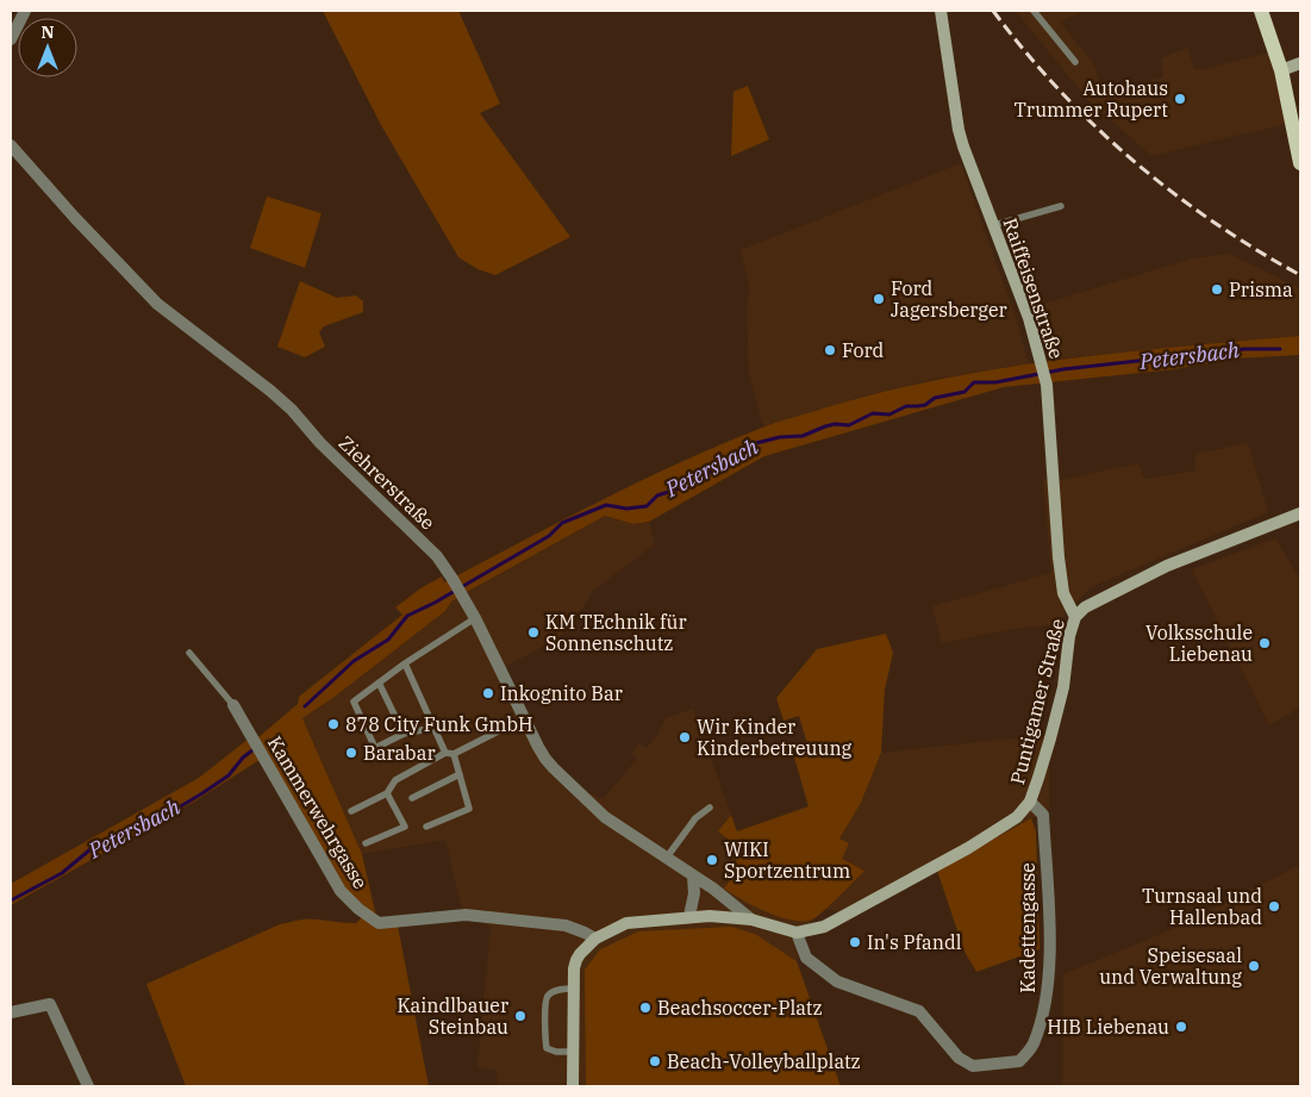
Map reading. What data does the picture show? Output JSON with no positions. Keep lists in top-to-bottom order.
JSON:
{
  "streets": {
    "main road": ["Raiffeisenstraße", "Puntigamer Straße"],
    "street": ["Ziehrerstraße", "Kammerwehrgasse", "Kadettengasse"]
  },
  "crossings": [
    ["Raiffeisenstraße", "Puntigamer Straße"],
    ["Ziehrerstraße", "Puntigamer Straße"],
    ["Puntigamer Straße", "Kammerwehrgasse"],
    ["Puntigamer Straße", "Kadettengasse"]
  ],
  "water": ["Petersbach"],
  "places": [
    "Autohaus Trummer Rupert",
    "Prisma",
    "Ford Jagersberger",
    "Ford",
    "KM TEchnik für Sonnenschutz",
    "Volksschule Liebenau",
    "Inkognito Bar",
    "878 City Funk GmbH",
    "Wir Kinder Kinderbetreuung",
    "Barabar",
    "WIKI Sportzentrum",
    "Turnsaal und Hallenbad",
    "In's Pfandl",
    "Speisesaal und Verwaltung",
    "Beachsoccer-Platz",
    "Kaindlbauer Steinbau",
    "HIB Liebenau",
    "Beach-Volleyballplatz"
  ],
  "north": "top"
}
